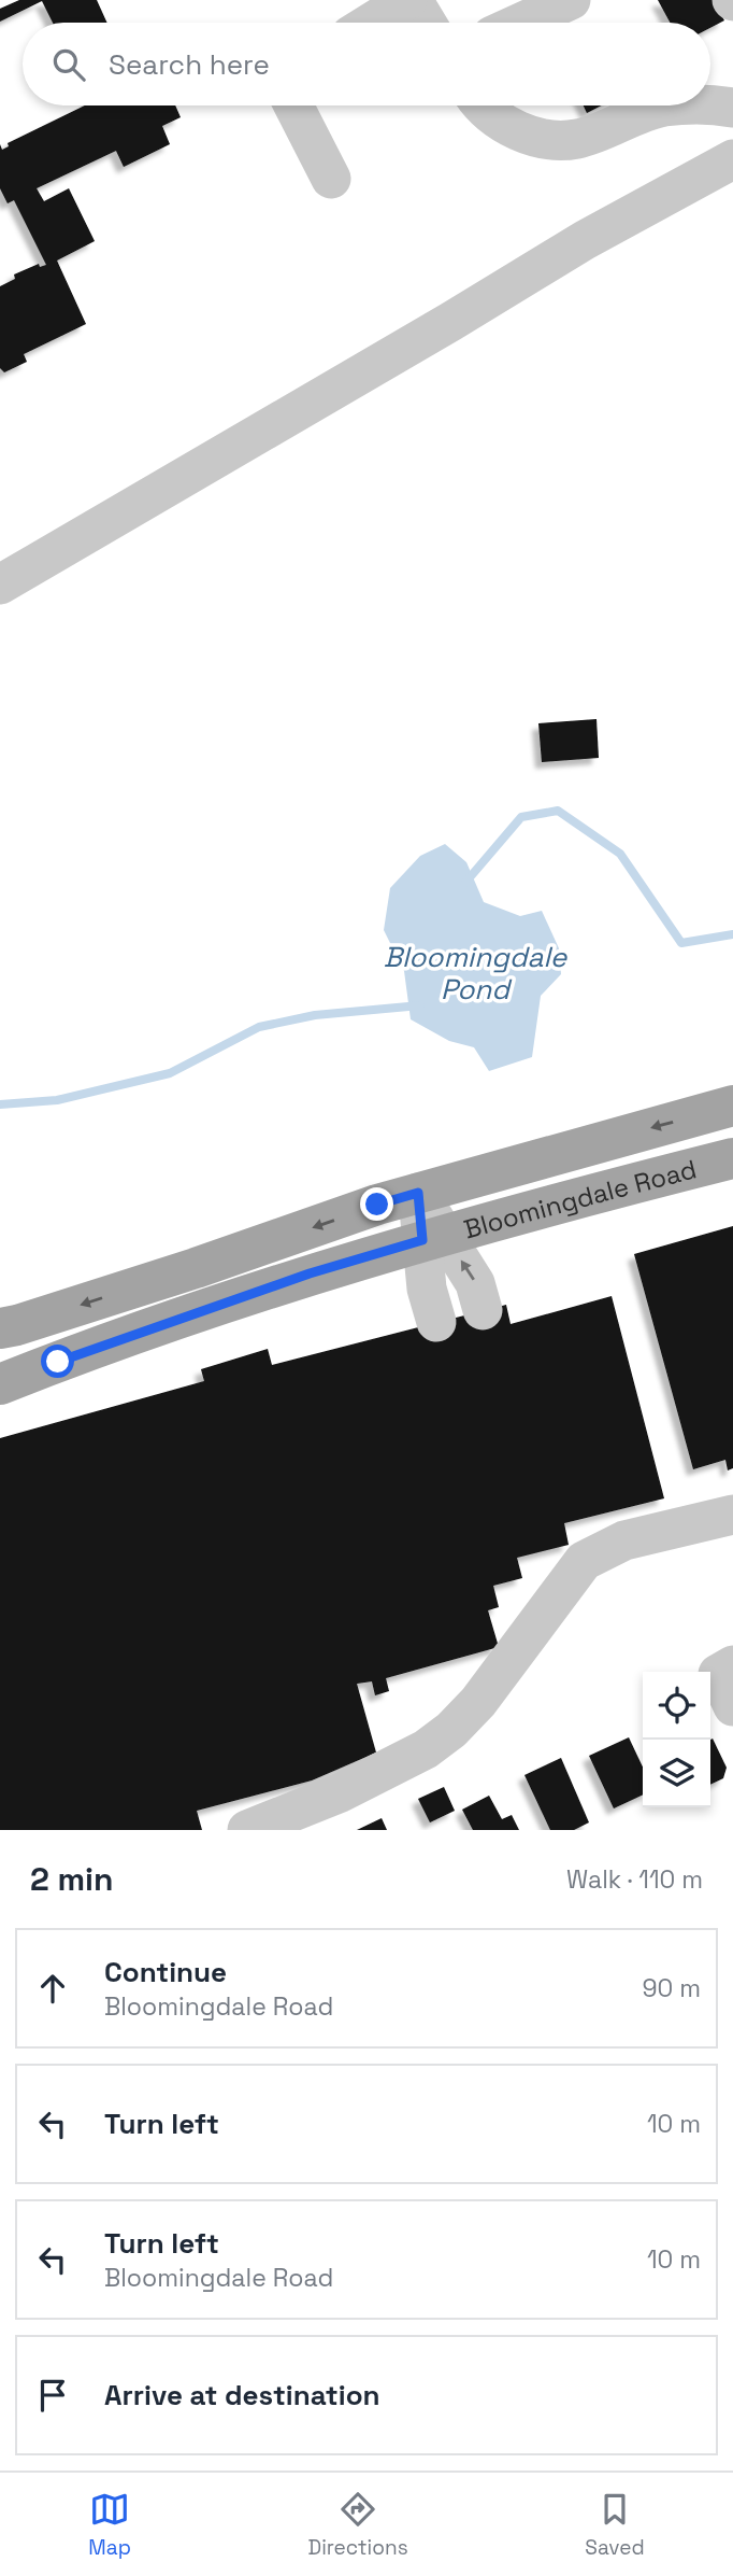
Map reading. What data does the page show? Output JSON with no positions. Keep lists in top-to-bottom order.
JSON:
{
  "streets": {
    "main road": ["Bloomingdale Road"]
  },
  "water": ["Bloomingdale Pond"],
  "page": {
    "search": "Search here",
    "heading": ["2 min", "Walk · 110 m"],
    "list": [
      ["Continue", "Bloomingdale Road", "90 m"],
      ["Turn left", "10 m"],
      ["Turn left", "Bloomingdale Road", "10 m"],
      "Arrive at destination"
    ],
    "nav": ["Map", "Directions", "Saved"]
  }
}
